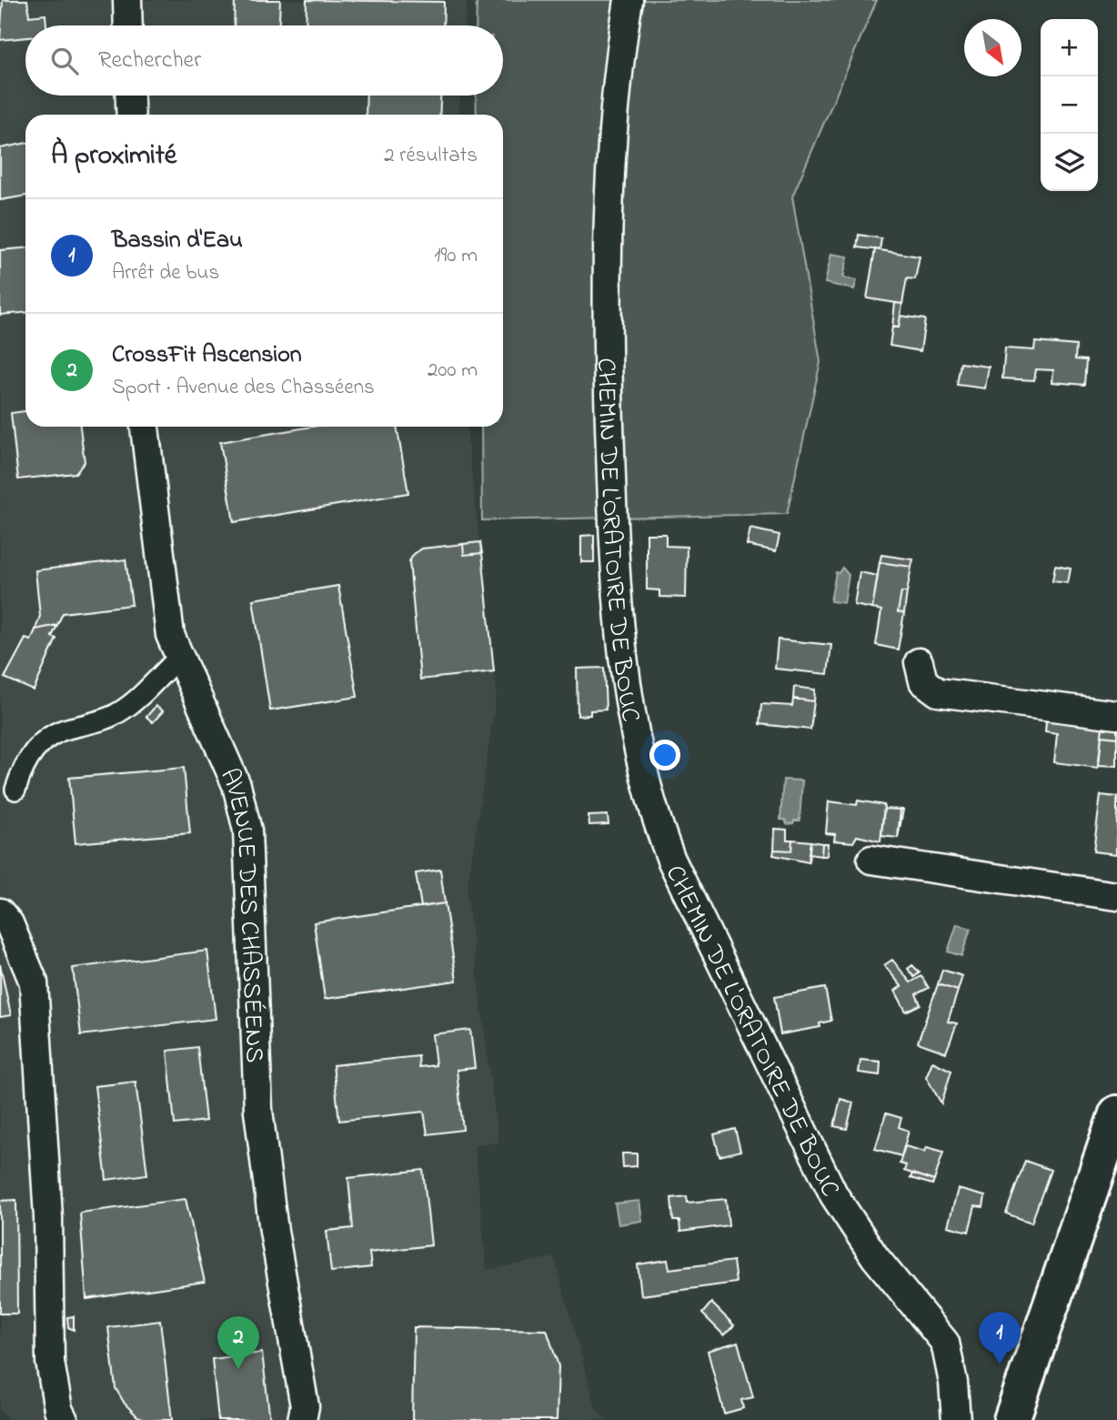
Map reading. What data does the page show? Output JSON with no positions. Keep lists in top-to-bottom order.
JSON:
{
  "streets": {
    "street": ["CHEMIN DE L'ORATOIRE DE BOUC", "AVENUE DES CHASSÉENS"]
  },
  "north": "bottom right",
  "page": {
    "map_buttons": ["+", "−"],
    "search": "Rechercher",
    "heading": ["À proximité", "2 résultats"],
    "list": [
      {
        "mark": "1",
        "name": "Bassin d'Eau",
        "note": "Arrêt de bus",
        "value": "190 m"
      },
      {
        "mark": "2",
        "name": "CrossFit Ascension",
        "note": "Sport · Avenue des Chasséens",
        "value": "200 m"
      }
    ],
    "pins": ["1", "2"]
  }
}
